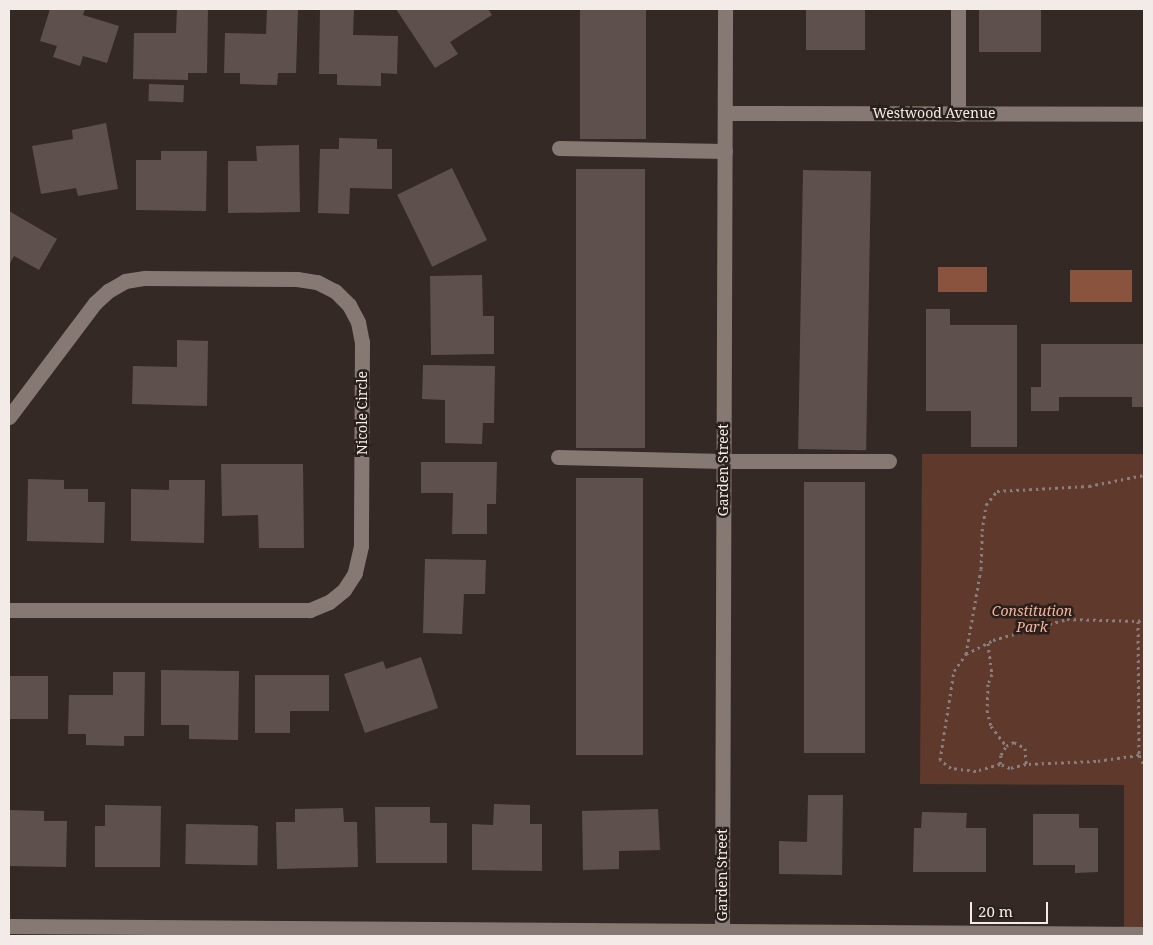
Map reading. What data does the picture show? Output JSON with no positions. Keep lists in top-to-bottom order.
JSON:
{
  "streets": {
    "street": ["Westwood Avenue", "Nicole Circle", "Garden Street"]
  },
  "crossings": [
    ["Westwood Avenue", "Garden Street"]
  ],
  "parks": ["Constitution Park"],
  "scale_bar": "20 m"
}
